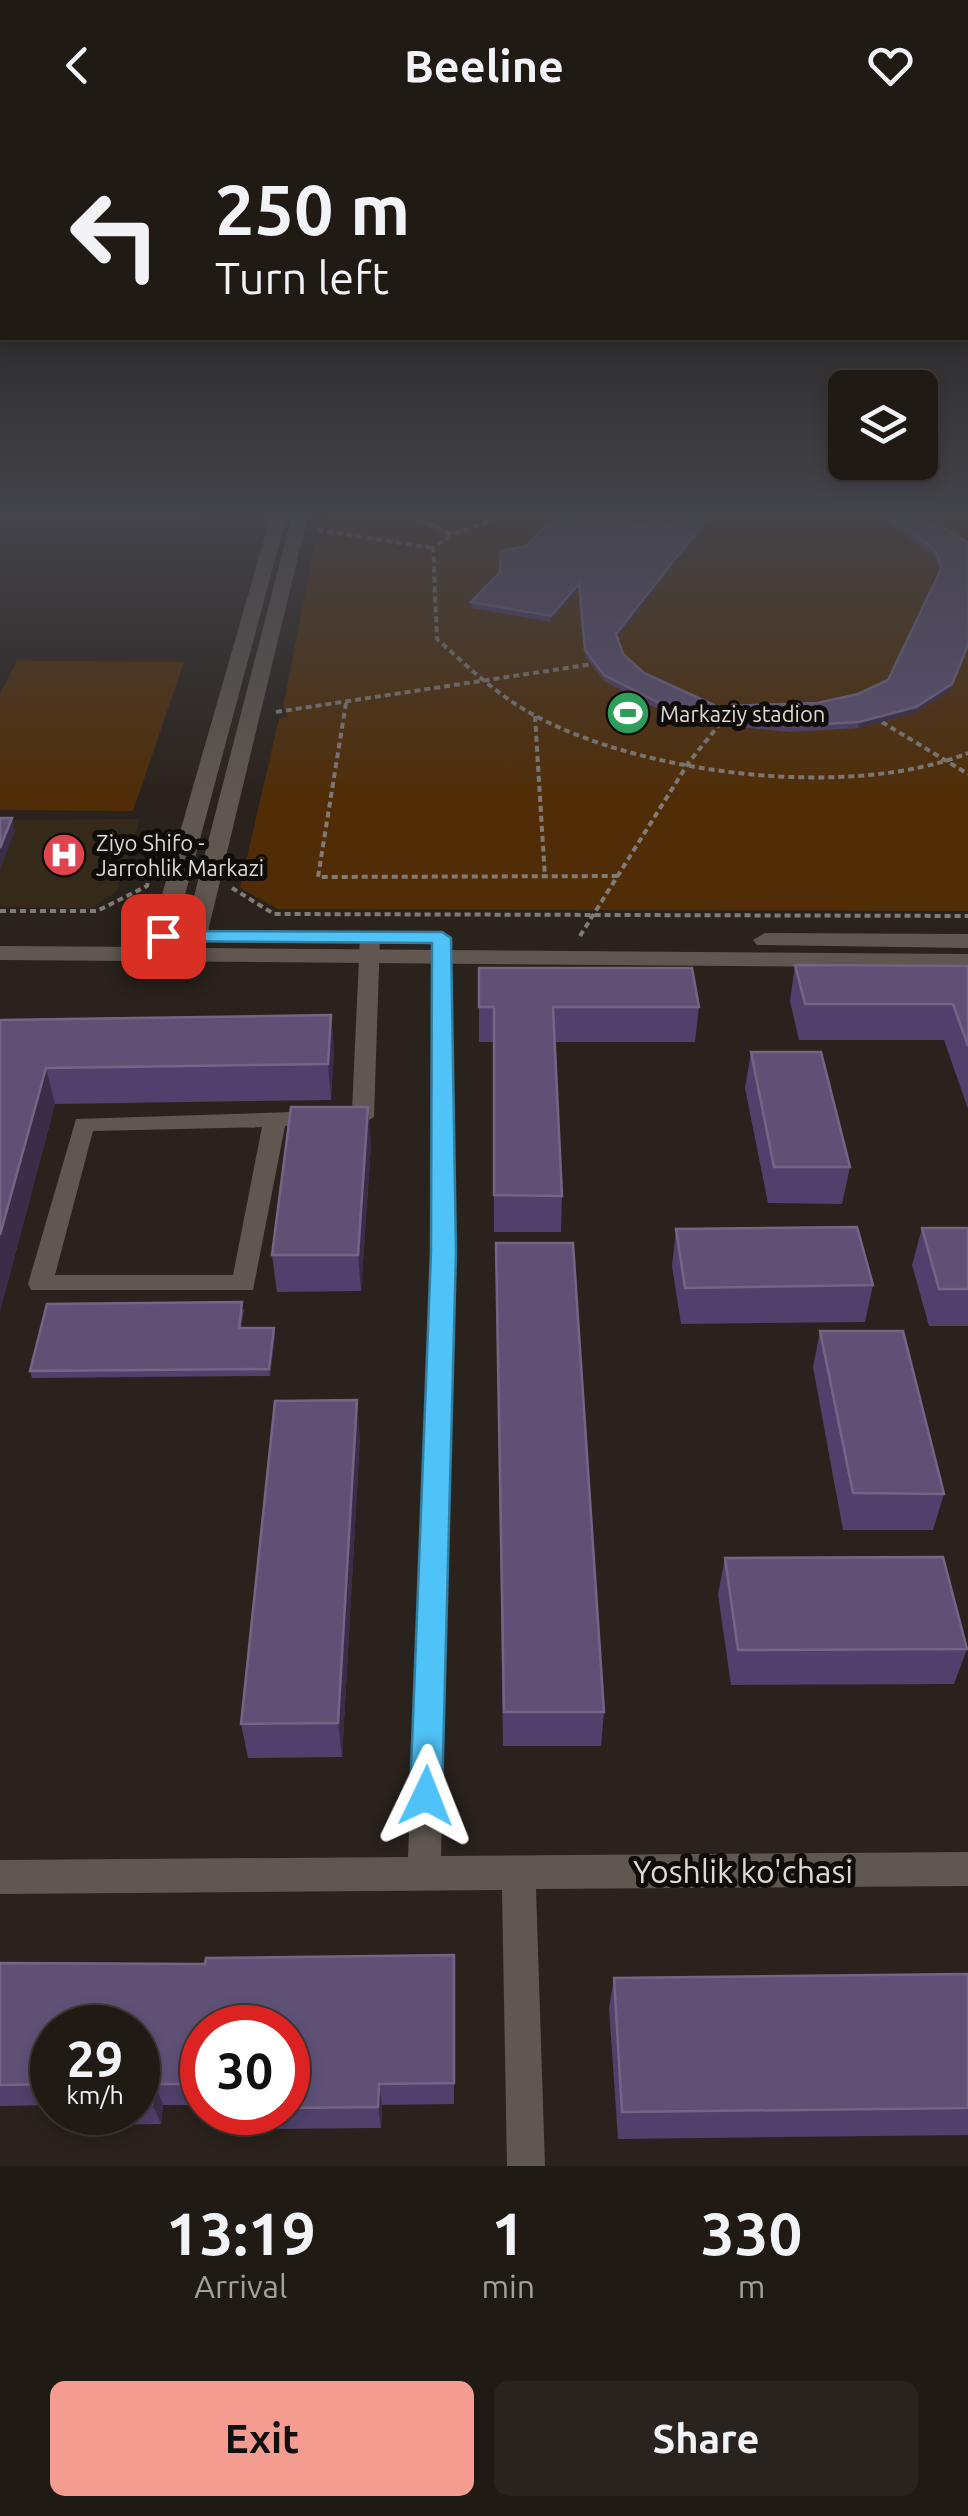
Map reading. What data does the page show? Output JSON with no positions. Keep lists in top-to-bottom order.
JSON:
{
  "streets": {
    "street": ["Yoshlik ko'chasi"]
  },
  "places": {
    "sports": ["Markaziy stadion"],
    "hospital": ["Ziyo Shifo - Jarrohlik Markazi"]
  },
  "page": {
    "header": "Beeline",
    "turn": ["250 m", "Turn left"],
    "speed": "29 km/h",
    "limit": "30",
    "eta": [
      "13:19",
      "Arrival",
      "1",
      "min",
      "330",
      "m"
    ],
    "buttons": ["Exit", "Share"]
  }
}
